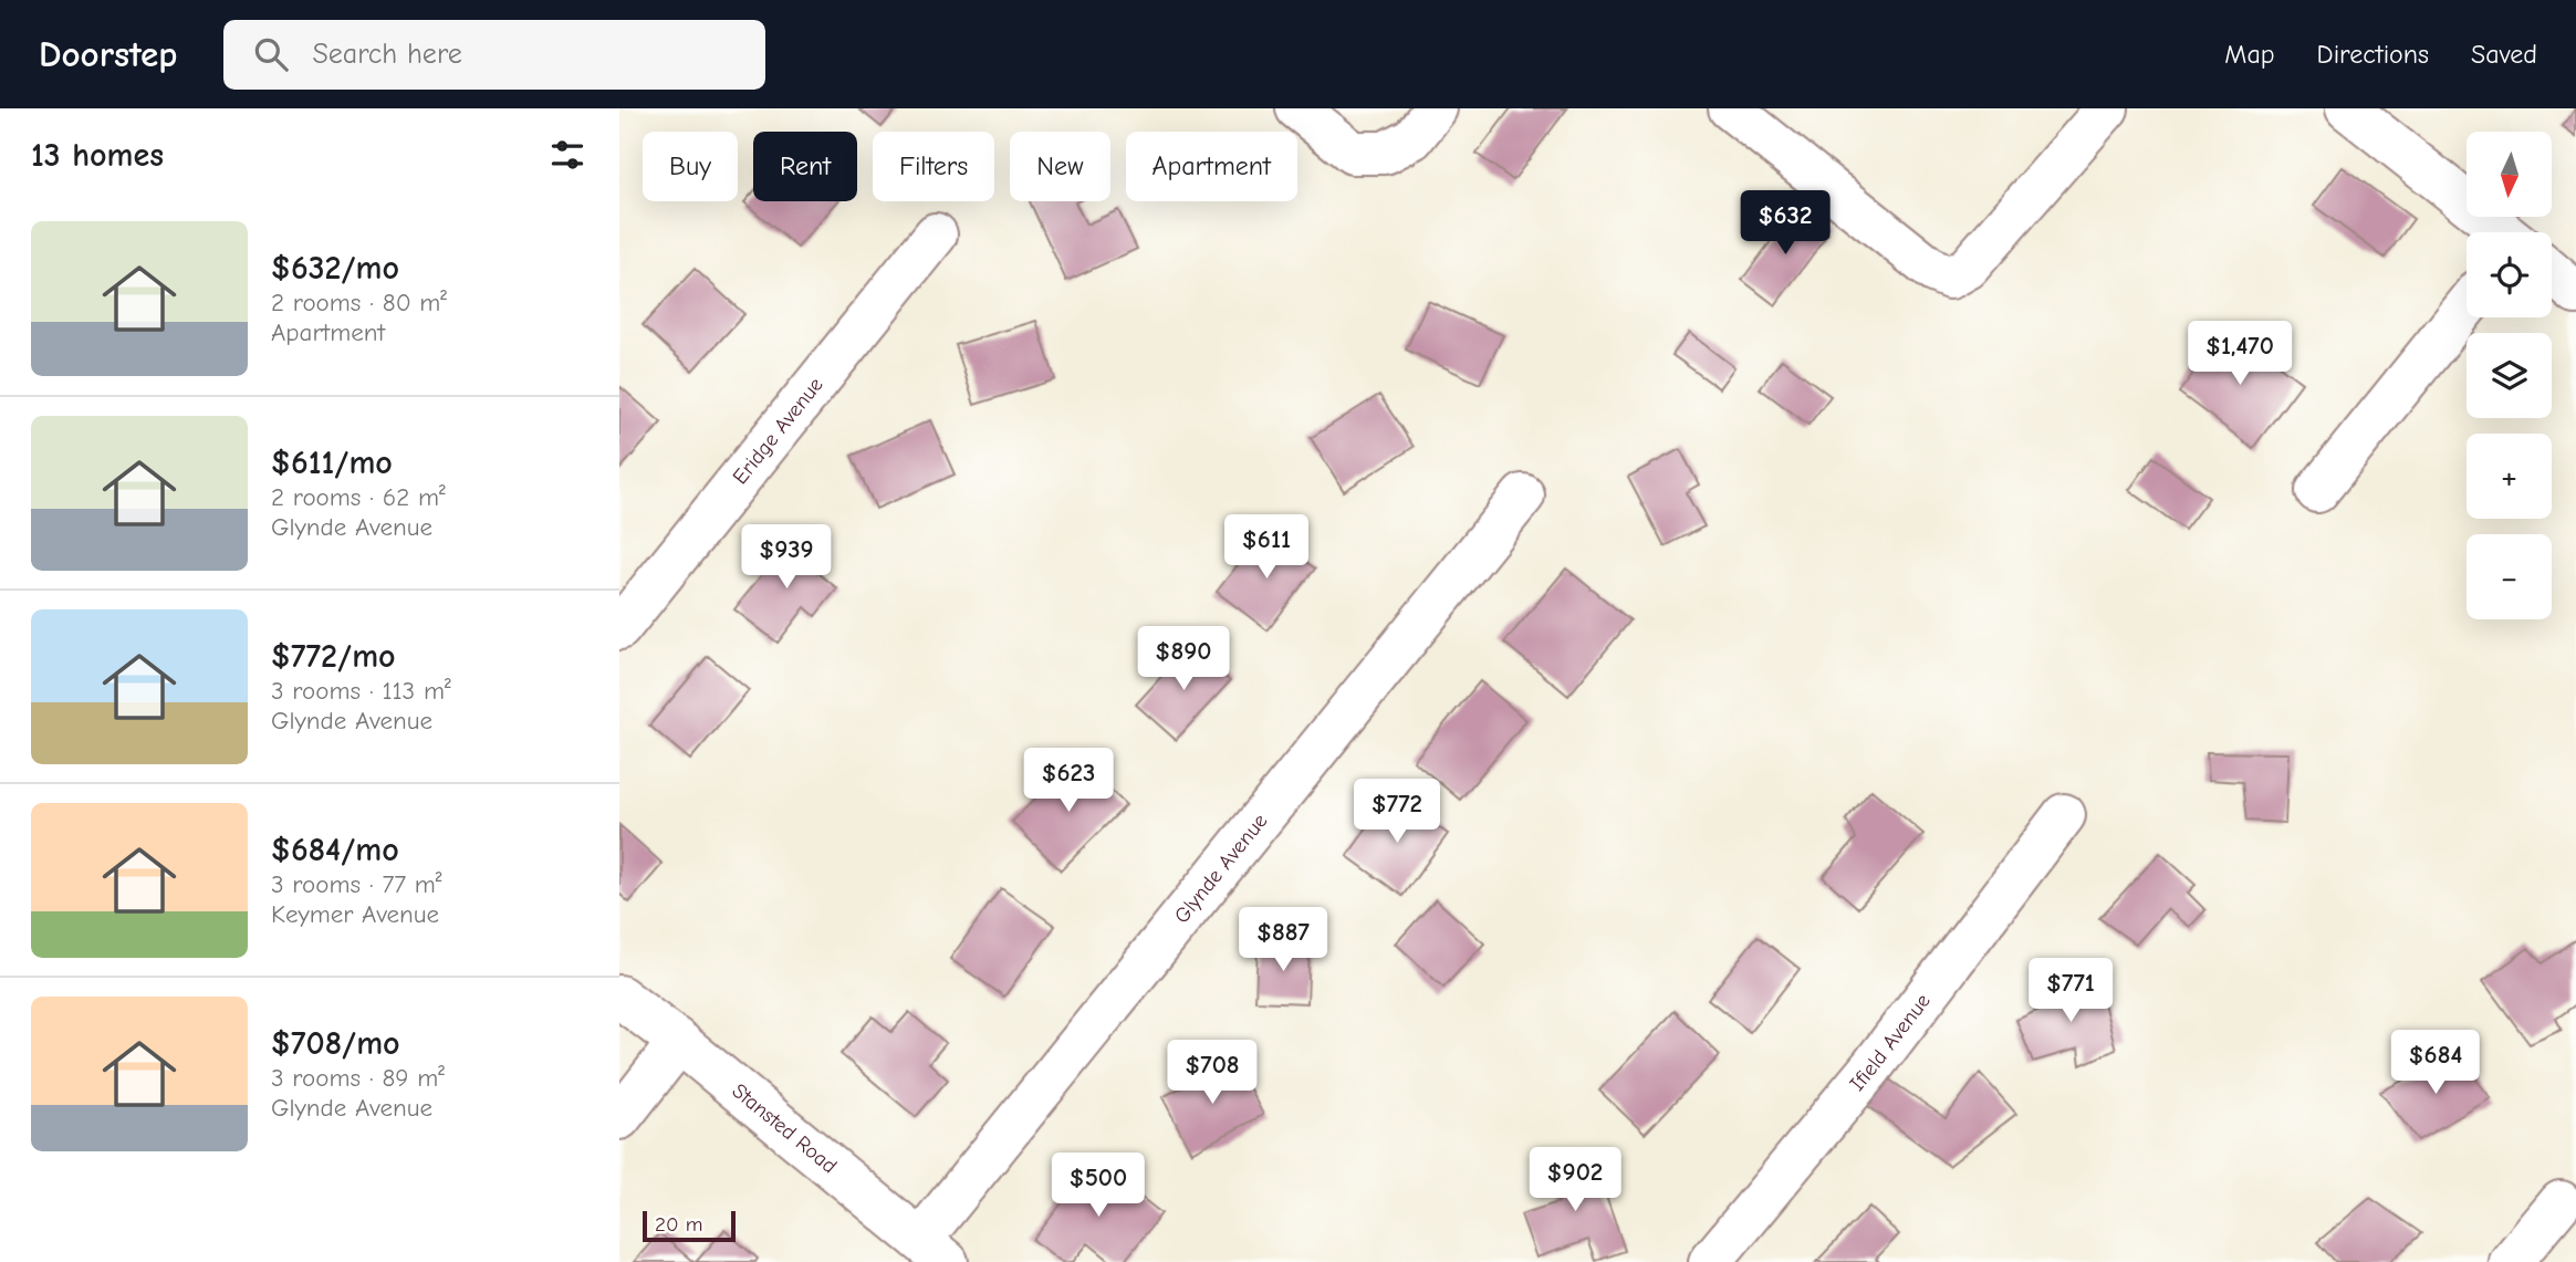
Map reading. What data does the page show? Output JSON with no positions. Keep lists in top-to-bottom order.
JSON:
{
  "streets": {
    "street": [
      "Eridge Avenue",
      "Glynde Avenue",
      "Ifield Avenue",
      "Stansted Road"
    ]
  },
  "crossings": [
    ["Glynde Avenue", "Stansted Road"]
  ],
  "scale_bar": "20 m",
  "north": "bottom",
  "page": {
    "header": "Doorstep",
    "search": "Search here",
    "nav": ["Map", "Directions", "Saved"],
    "heading": "13 homes",
    "map_buttons": ["+", "−"],
    "chip": [
      "Buy",
      "Rent",
      "Filters",
      "New",
      "Apartment"
    ],
    "price": [
      "$632",
      "$1,470",
      "$611",
      "$939",
      "$890",
      "$623",
      "$772",
      "$887",
      "$771",
      "$684",
      "$708",
      "$902",
      "$500"
    ],
    "list": [
      {
        "name": "$632/mo",
        "note": "2 rooms · 80 m² · Apartment"
      },
      {
        "name": "$611/mo",
        "note": "2 rooms · 62 m² · Glynde Avenue"
      },
      {
        "name": "$772/mo",
        "note": "3 rooms · 113 m² · Glynde Avenue"
      },
      {
        "name": "$684/mo",
        "note": "3 rooms · 77 m² · Keymer Avenue"
      },
      {
        "name": "$708/mo",
        "note": "3 rooms · 89 m² · Glynde Avenue"
      }
    ],
    "scale": "20 m"
  }
}
